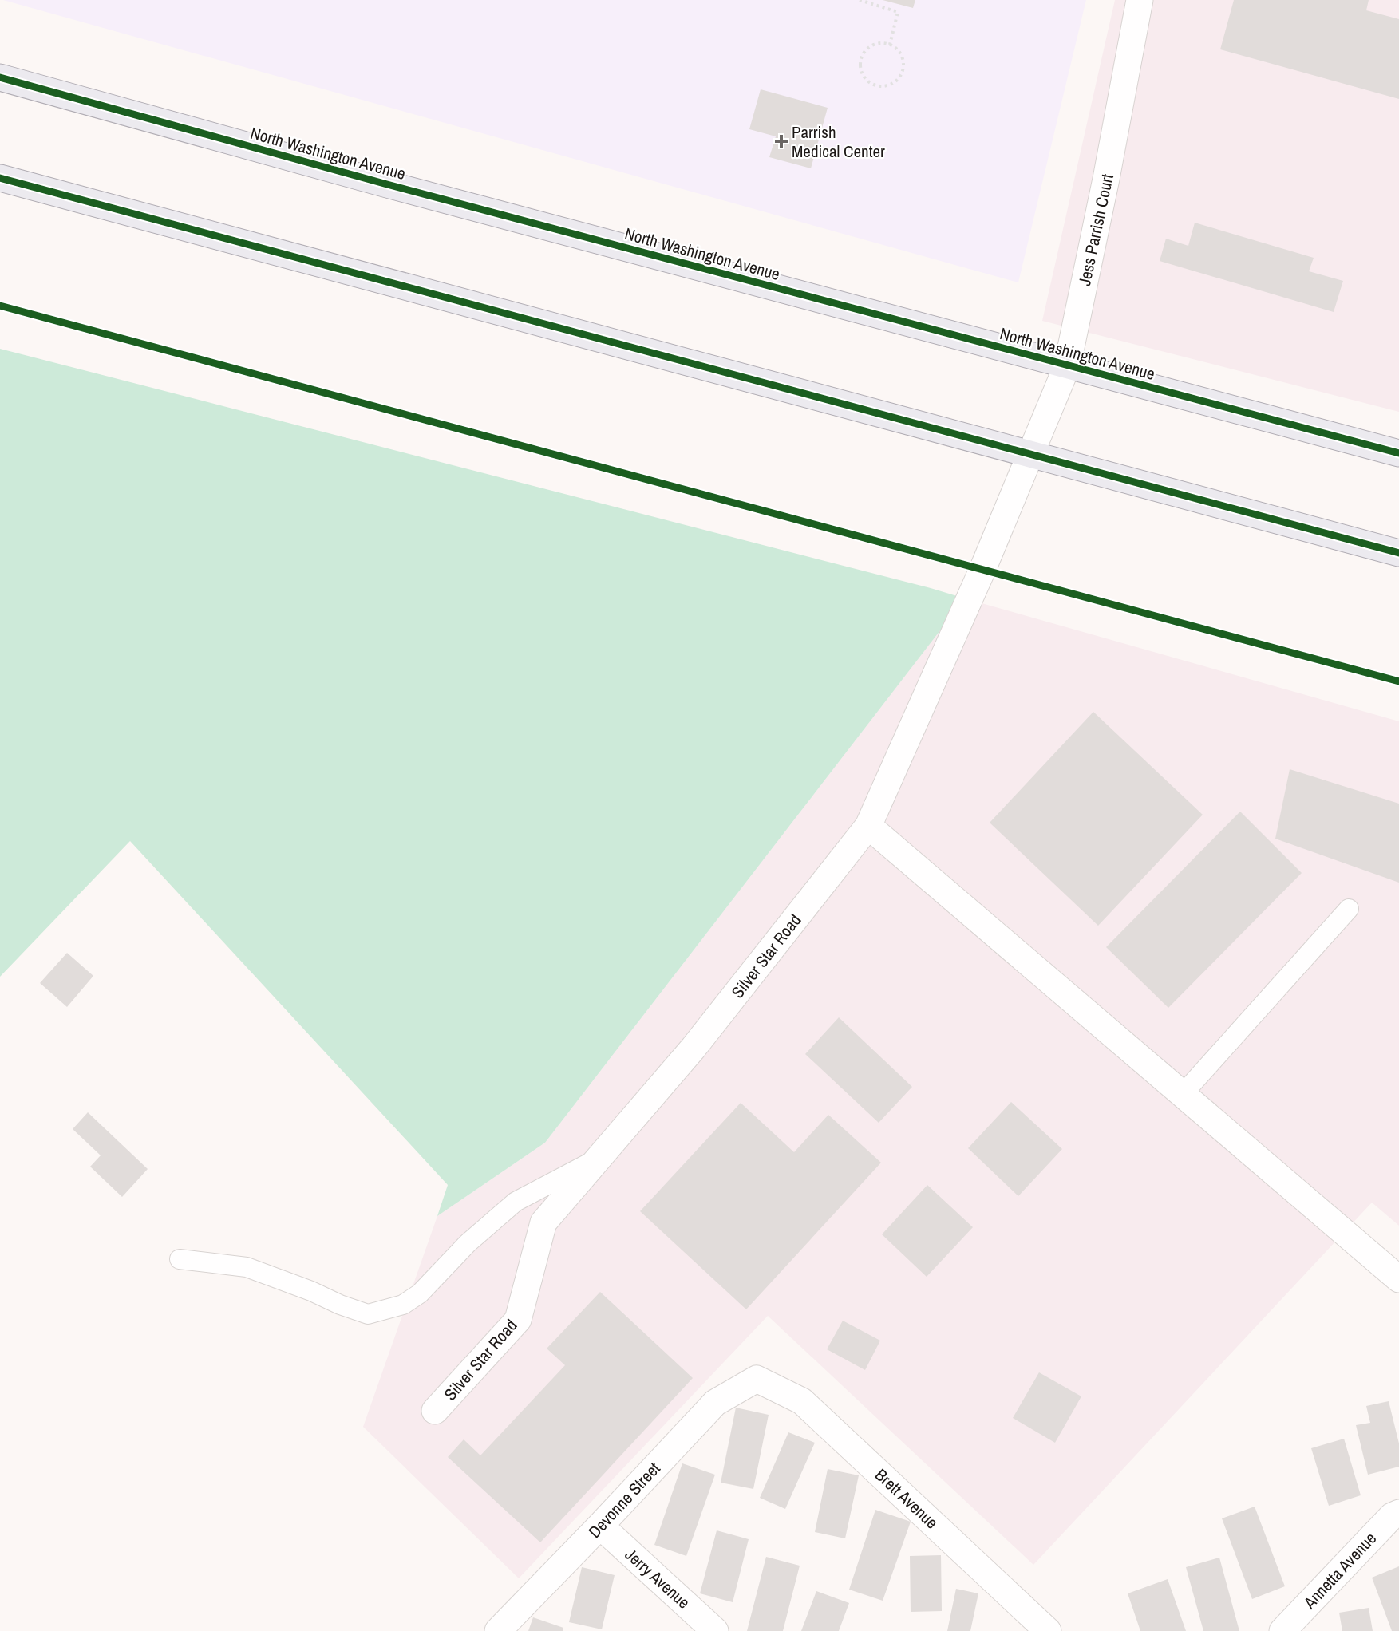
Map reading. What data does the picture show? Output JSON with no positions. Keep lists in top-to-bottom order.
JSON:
{
  "streets": {
    "main road": ["North Washington Avenue"],
    "street": [
      "Jess Parrish Court",
      "Silver Star Road",
      "Brett Avenue",
      "Devonne Street",
      "Annetta Avenue",
      "Jerry Avenue"
    ]
  },
  "crossings": [
    ["North Washington Avenue", "Jess Parrish Court"],
    ["Jess Parrish Court", "Silver Star Road"],
    ["Brett Avenue", "Devonne Street"],
    ["Devonne Street", "Jerry Avenue"]
  ],
  "places": {
    "health": ["Parrish Medical Center"]
  }
}
